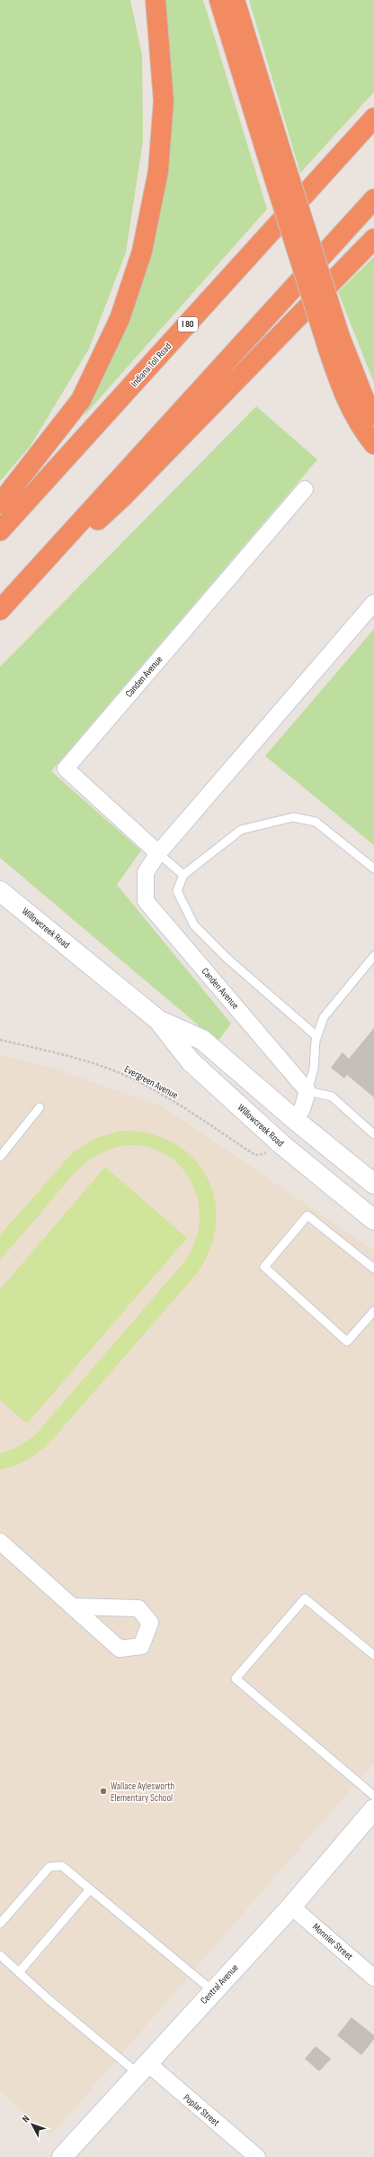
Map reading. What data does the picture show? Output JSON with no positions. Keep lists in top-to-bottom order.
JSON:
{
  "streets": {
    "highway": ["I 80", "Indiana Toll Road"],
    "main road": ["Willowcreek Road", "Central Avenue"],
    "street": ["Canden Avenue", "Monnier Street", "Poplar Street"],
    "path": ["Evergreen Avenue"]
  },
  "crossings": [
    ["Willowcreek Road", "Evergreen Avenue"],
    ["Monnier Street", "Central Avenue"],
    ["Central Avenue", "Poplar Street"]
  ],
  "places": ["Wallace Aylesworth Elementary School"],
  "north": "top left"
}
